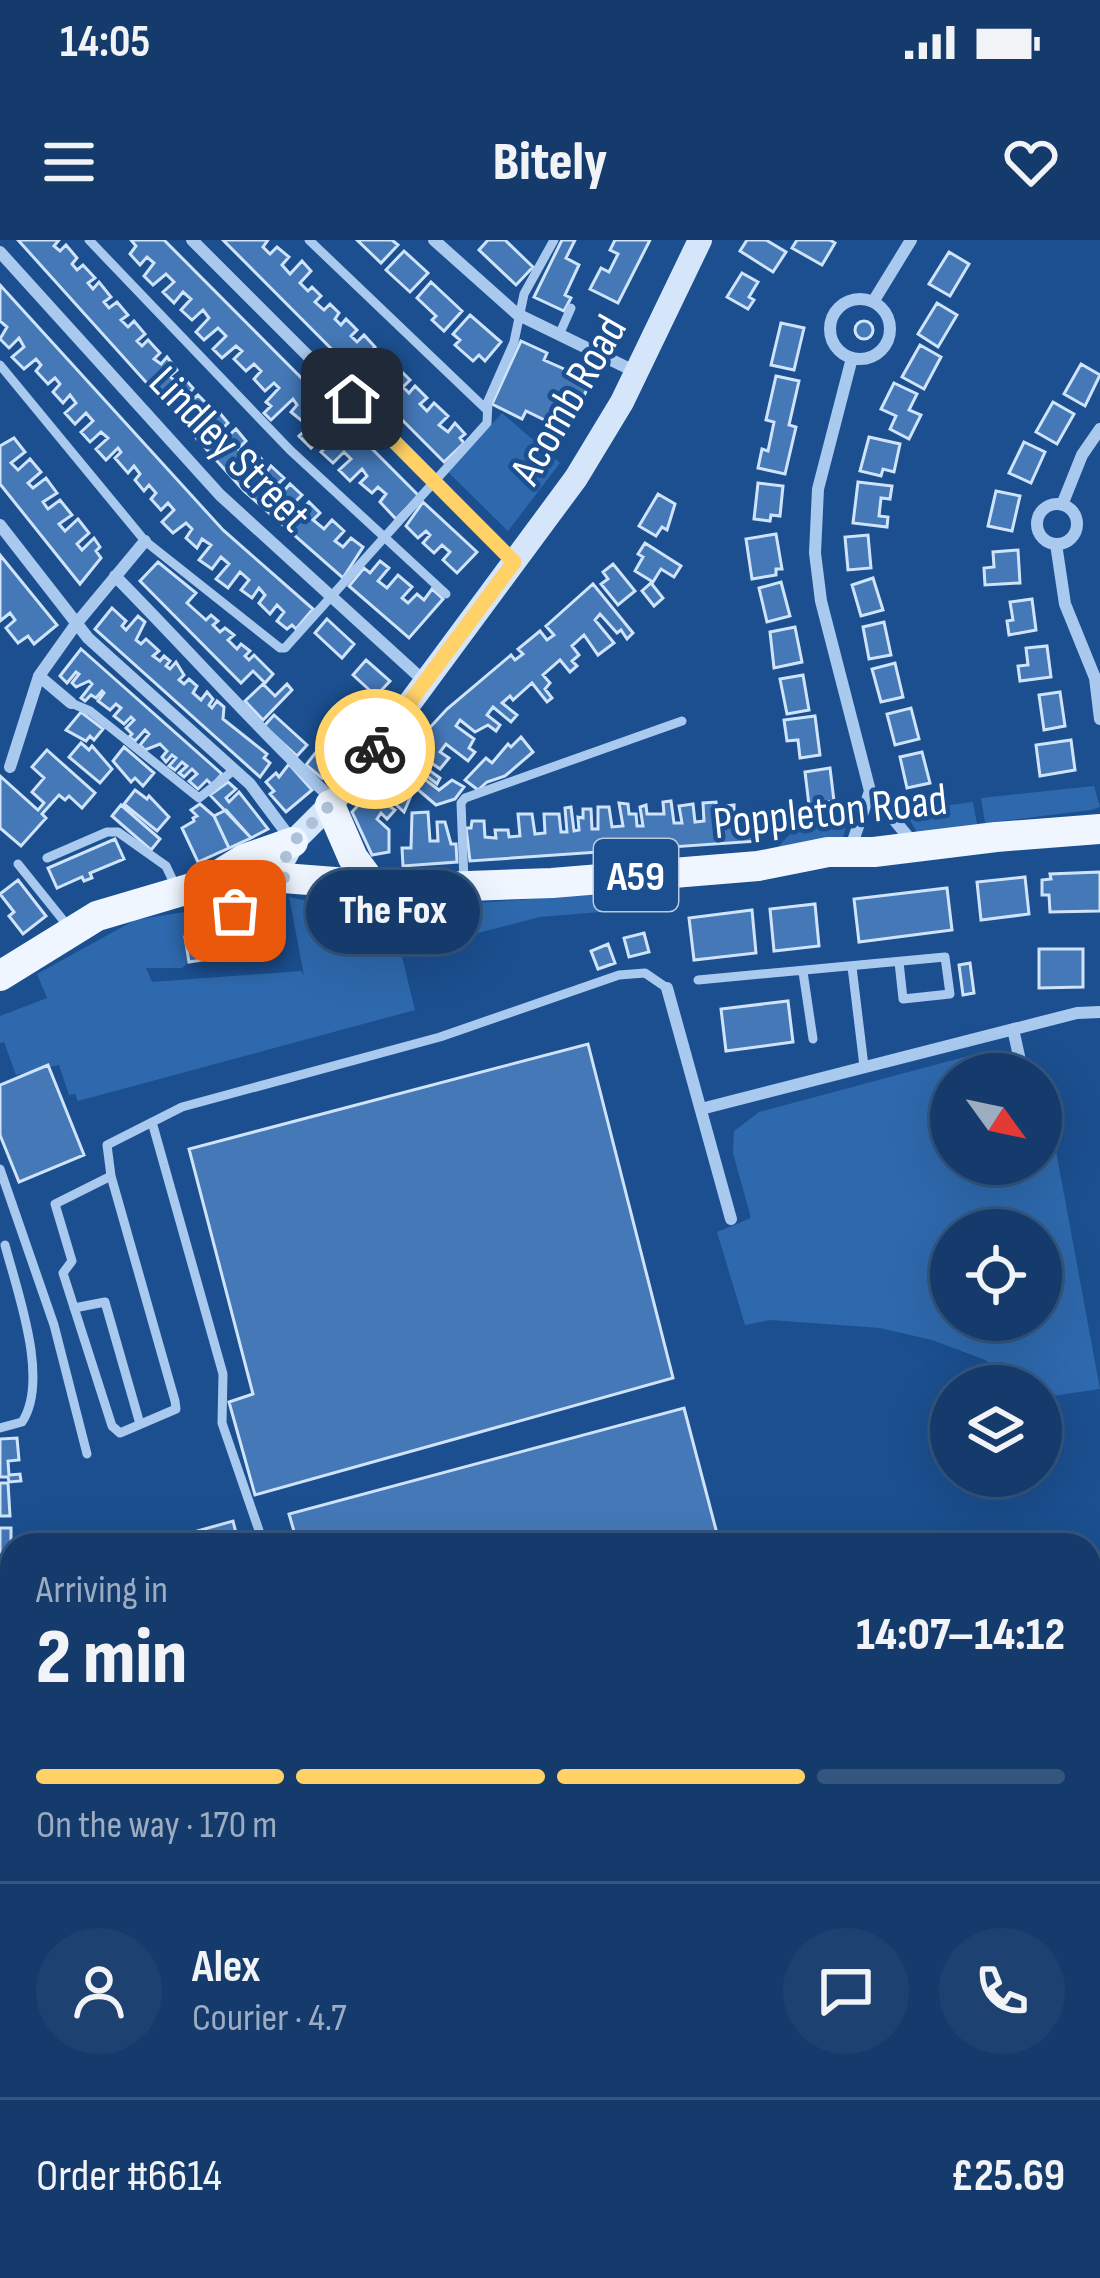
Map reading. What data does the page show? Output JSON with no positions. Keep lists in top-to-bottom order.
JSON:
{
  "streets": {
    "main road": ["Acomb Road", "Poppleton Road", "A59"],
    "street": ["Lindley Street"]
  },
  "crossings": [
    ["Acomb Road", "Lindley Street"],
    ["Poppleton Road", "A59"]
  ],
  "places": ["The Fox"],
  "north": "bottom right",
  "page": {
    "status": "14:05",
    "header": "Bitely",
    "bubble": "The Fox",
    "heading": ["2 min", "Arriving in", "14:07–14:12"],
    "panel": [
      "Alex",
      "Courier · 4.7",
      "Order #6614",
      "£25.69"
    ],
    "bar": "On the way · 170 m"
  }
}
